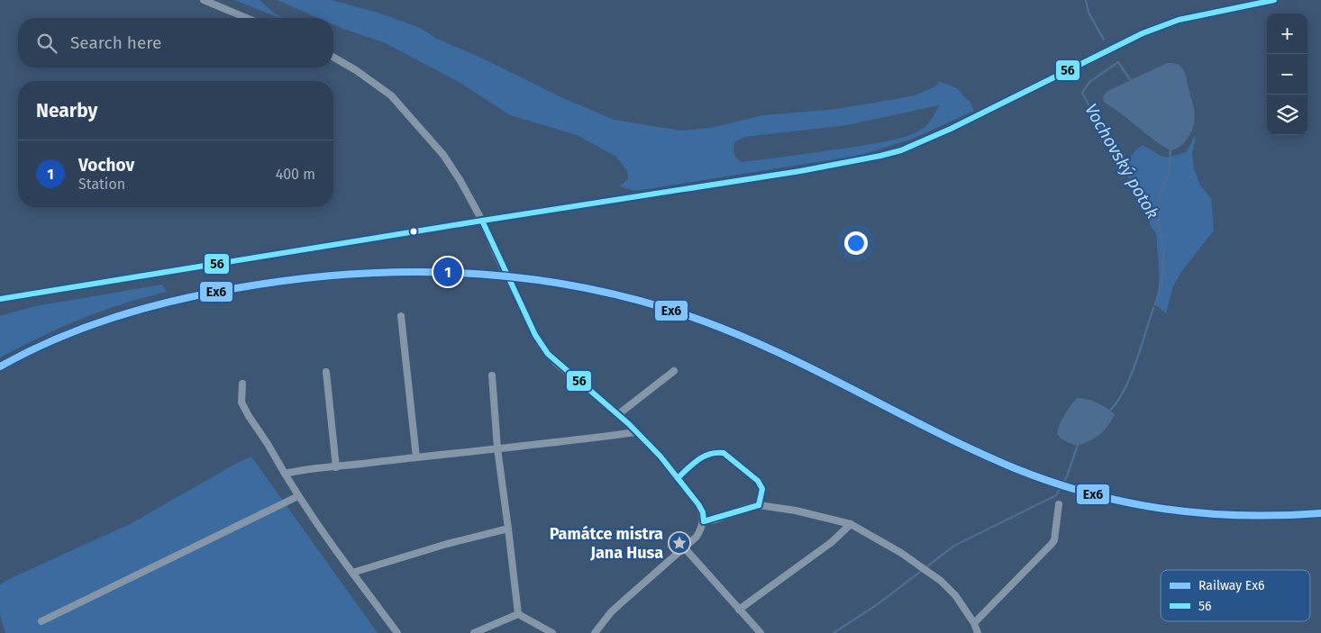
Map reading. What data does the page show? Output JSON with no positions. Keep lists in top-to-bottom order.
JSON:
{
  "water": ["Vochovský potok"],
  "places": {
    "place": ["Památce mistra Jana Husa"]
  },
  "lines": ["transit line 56", "rail line Ex6"],
  "legend": ["Railway Ex6", "56"],
  "page": {
    "map_buttons": ["+", "−"],
    "search": "Search here",
    "heading": "Nearby",
    "list": [
      {
        "mark": "1",
        "name": "Vochov",
        "note": "Station",
        "value": "400 m"
      }
    ],
    "pins": "1"
  }
}
